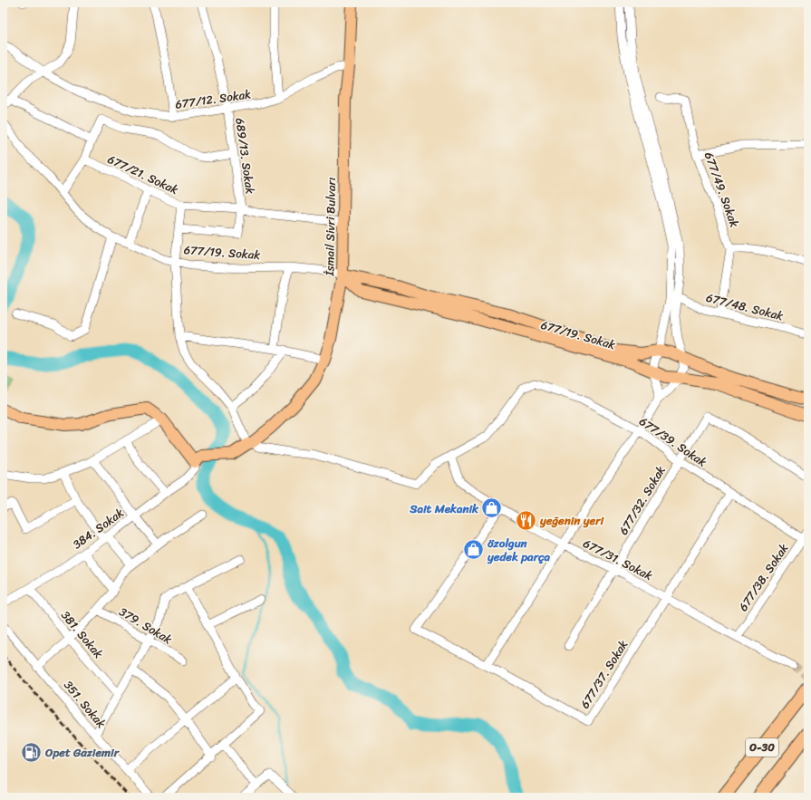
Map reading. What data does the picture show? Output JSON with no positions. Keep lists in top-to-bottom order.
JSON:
{
  "streets": {
    "highway": ["O-30"],
    "main road": ["İsmail Sivri Bulvarı", "677/19. Sokak"],
    "street": [
      "677/12. Sokak",
      "689/13. Sokak",
      "677/21. Sokak",
      "677/49. Sokak",
      "677/48. Sokak",
      "677/39. Sokak",
      "677/32. Sokak",
      "384. Sokak",
      "677/31. Sokak",
      "677/38. Sokak",
      "379. Sokak",
      "381. Sokak",
      "677/37. Sokak",
      "351. Sokak"
    ]
  },
  "crossings": [
    ["677/12. Sokak", "689/13. Sokak"],
    ["677/12. Sokak", "İsmail Sivri Bulvarı"],
    ["689/13. Sokak", "677/21. Sokak"],
    ["677/21. Sokak", "İsmail Sivri Bulvarı"],
    ["677/49. Sokak", "677/48. Sokak"],
    ["İsmail Sivri Bulvarı", "677/19. Sokak"],
    ["İsmail Sivri Bulvarı", "384. Sokak"],
    ["677/39. Sokak", "677/32. Sokak"],
    ["677/39. Sokak", "677/31. Sokak"],
    ["677/39. Sokak", "677/38. Sokak"],
    ["677/39. Sokak", "677/37. Sokak"],
    ["677/32. Sokak", "677/31. Sokak"],
    ["384. Sokak", "381. Sokak"],
    ["677/31. Sokak", "677/38. Sokak"],
    ["677/31. Sokak", "677/37. Sokak"]
  ],
  "places": {
    "shop": ["Sait Mekanik", "özolgun yedek parça"],
    "restaurant": ["yeğenin yeri"],
    "fuel station": ["Opet Gaziemir"]
  }
}
